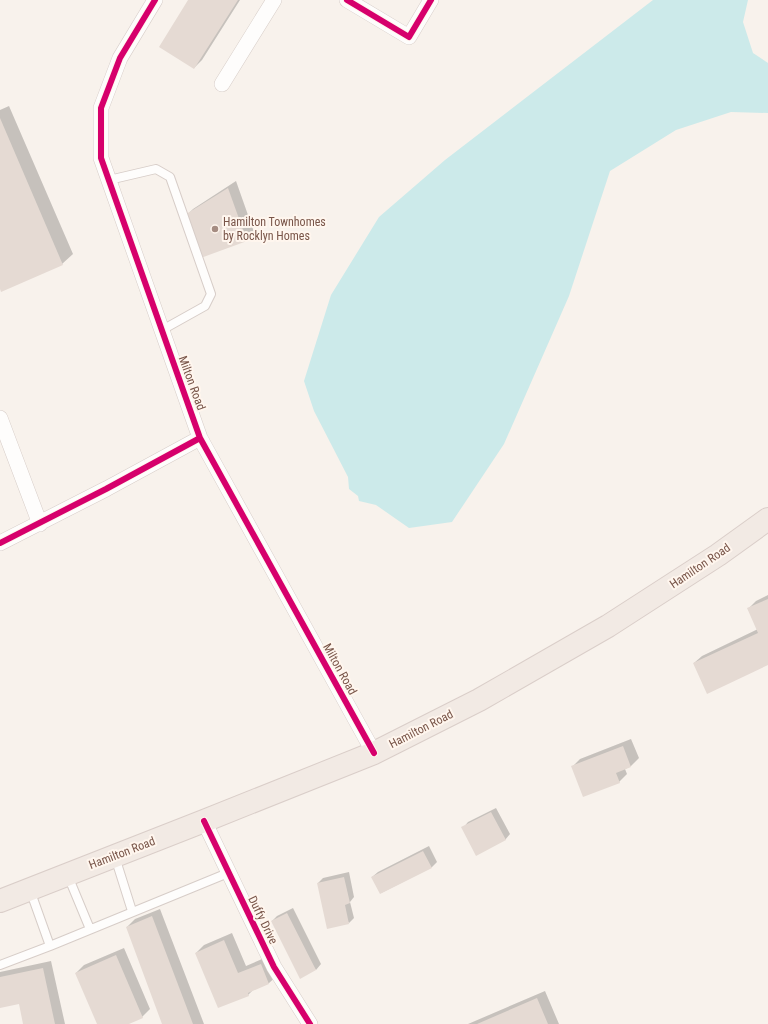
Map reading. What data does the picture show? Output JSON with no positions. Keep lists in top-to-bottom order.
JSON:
{
  "streets": {
    "highway": ["Hamilton Road"],
    "street": ["Milton Road", "Duffy Drive"]
  },
  "crossings": [
    ["Milton Road", "Hamilton Road"],
    ["Hamilton Road", "Duffy Drive"]
  ],
  "places": ["Hamilton Townhomes by Rocklyn Homes"]
}
